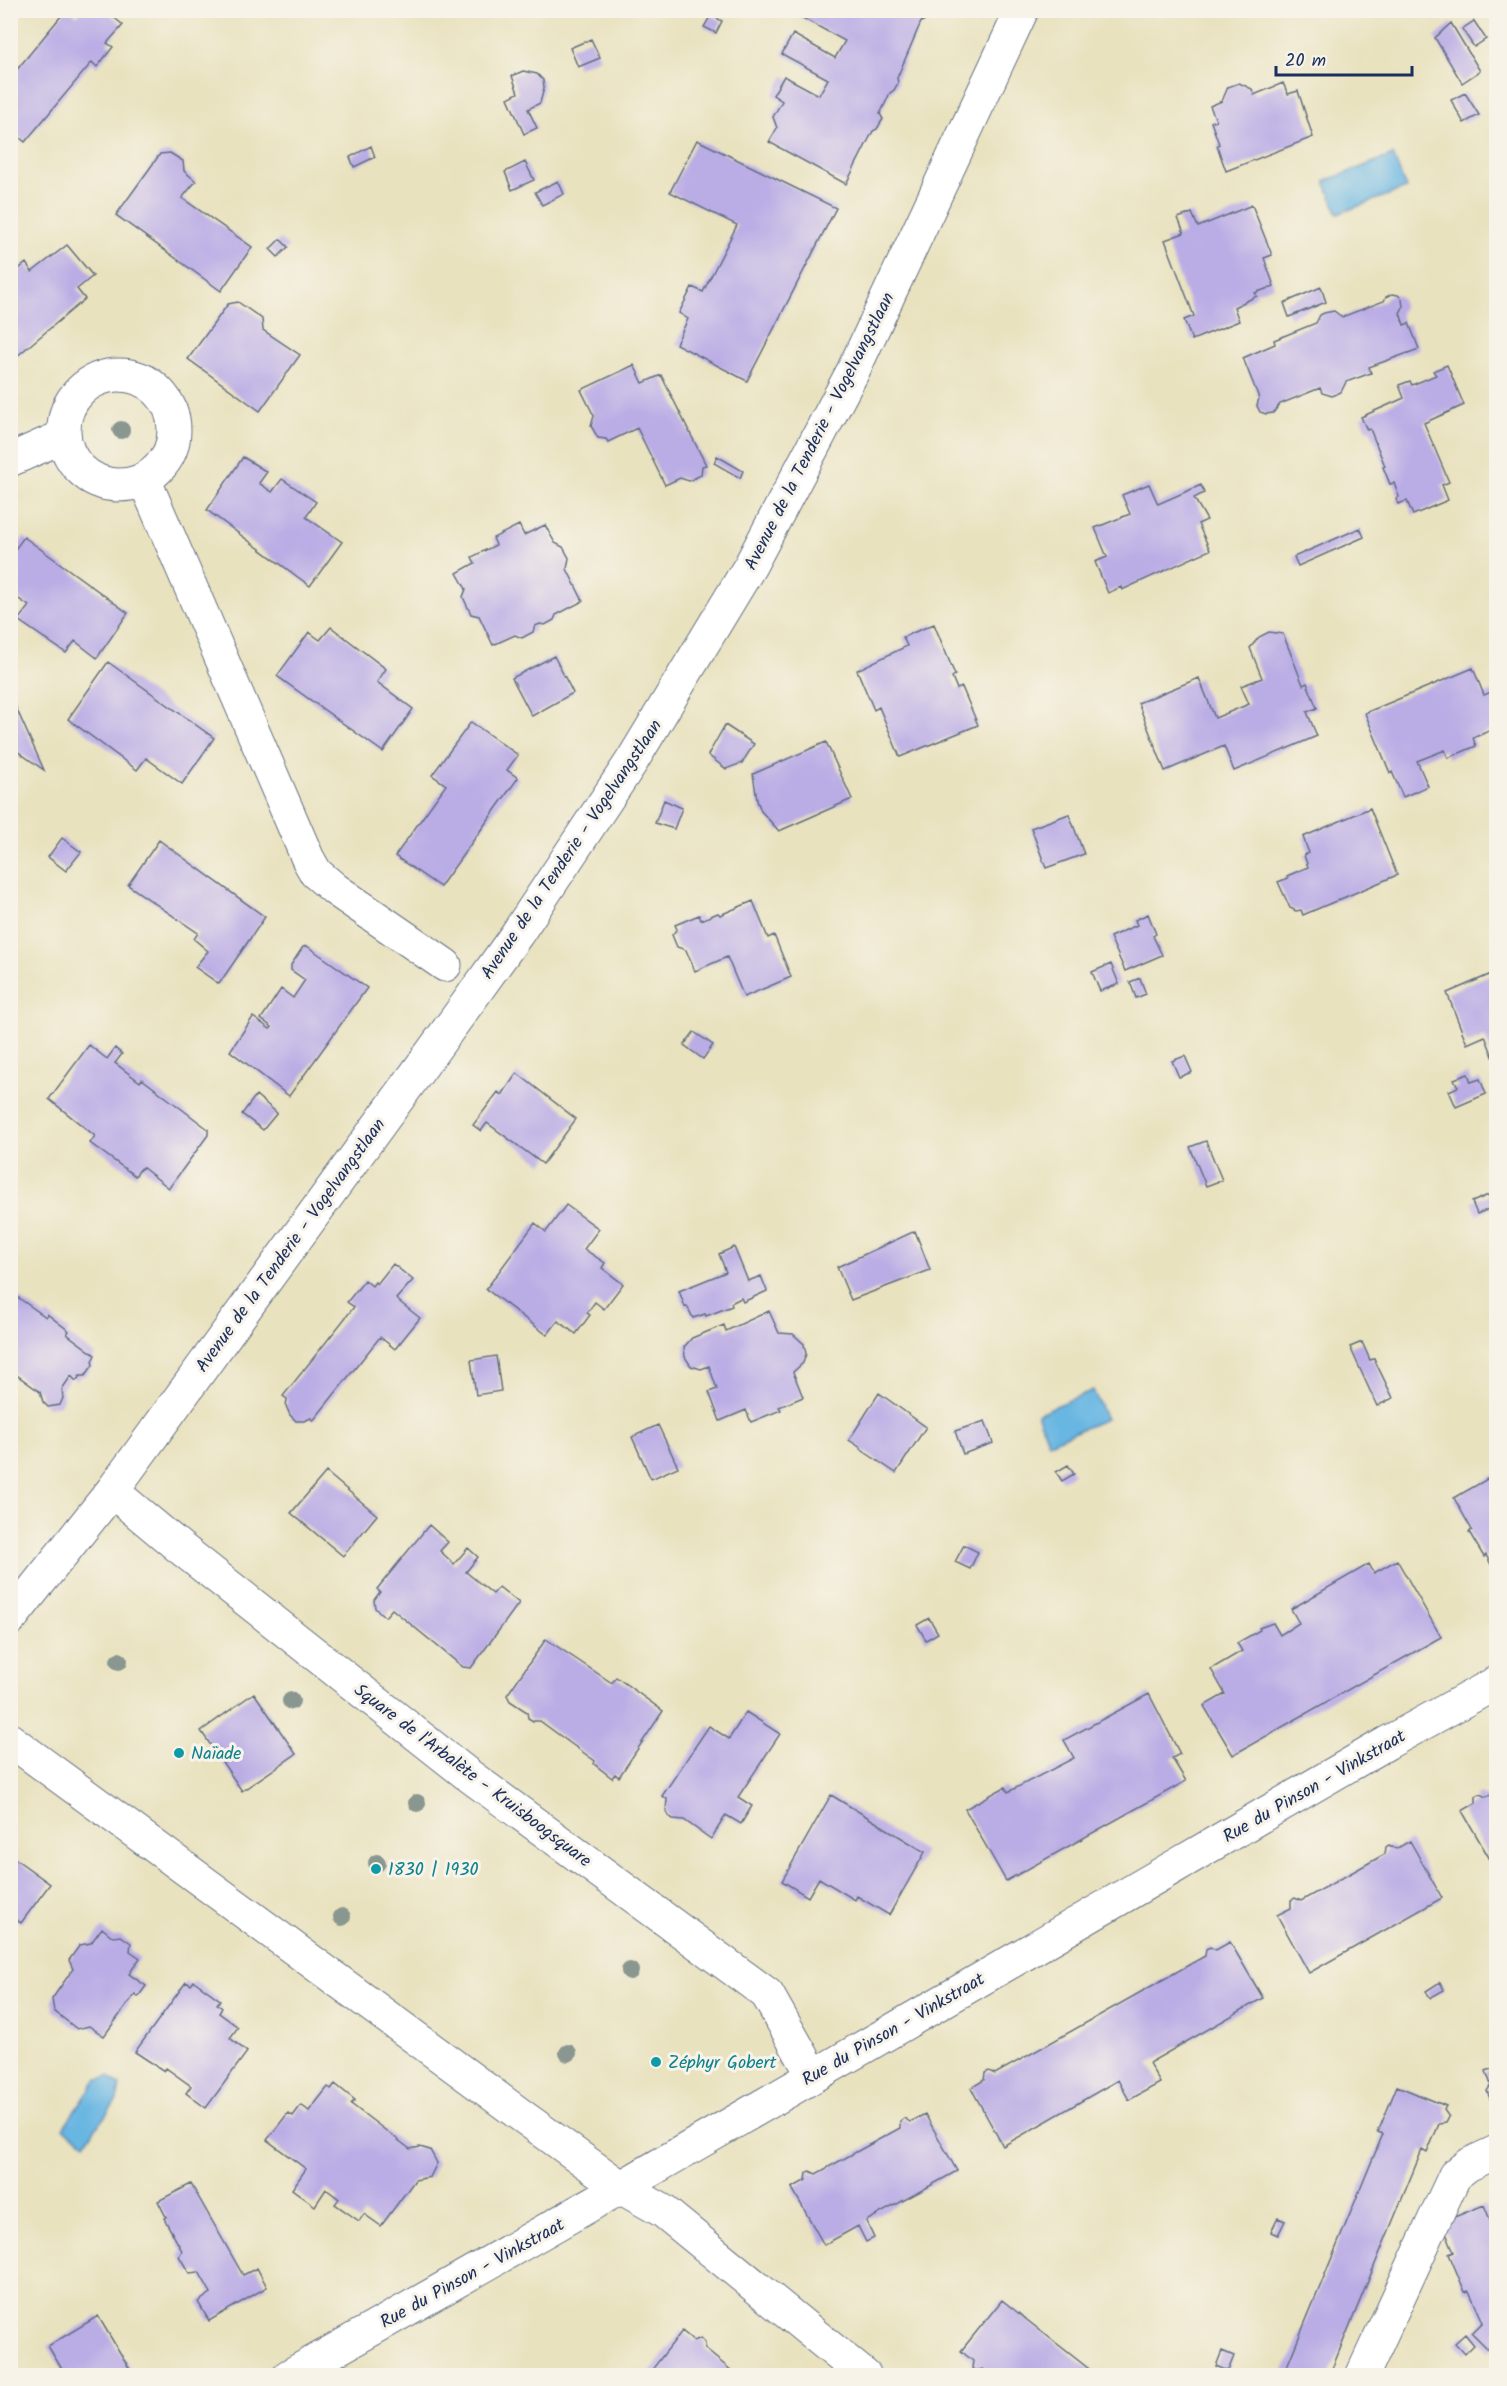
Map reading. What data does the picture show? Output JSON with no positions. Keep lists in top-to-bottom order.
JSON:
{
  "streets": {
    "street": ["Avenue de la Tenderie - Vogelvangstlaan", "Square de l'Arbalète - Kruisboogsquare", "Rue du Pinson - Vinkstraat"]
  },
  "crossings": [
    ["Avenue de la Tenderie - Vogelvangstlaan", "Square de l'Arbalète - Kruisboogsquare"],
    ["Square de l'Arbalète - Kruisboogsquare", "Rue du Pinson - Vinkstraat"]
  ],
  "places": ["Naïade", "1830 | 1930", "Zéphyr Gobert"],
  "scale_bar": "20 m"
}
